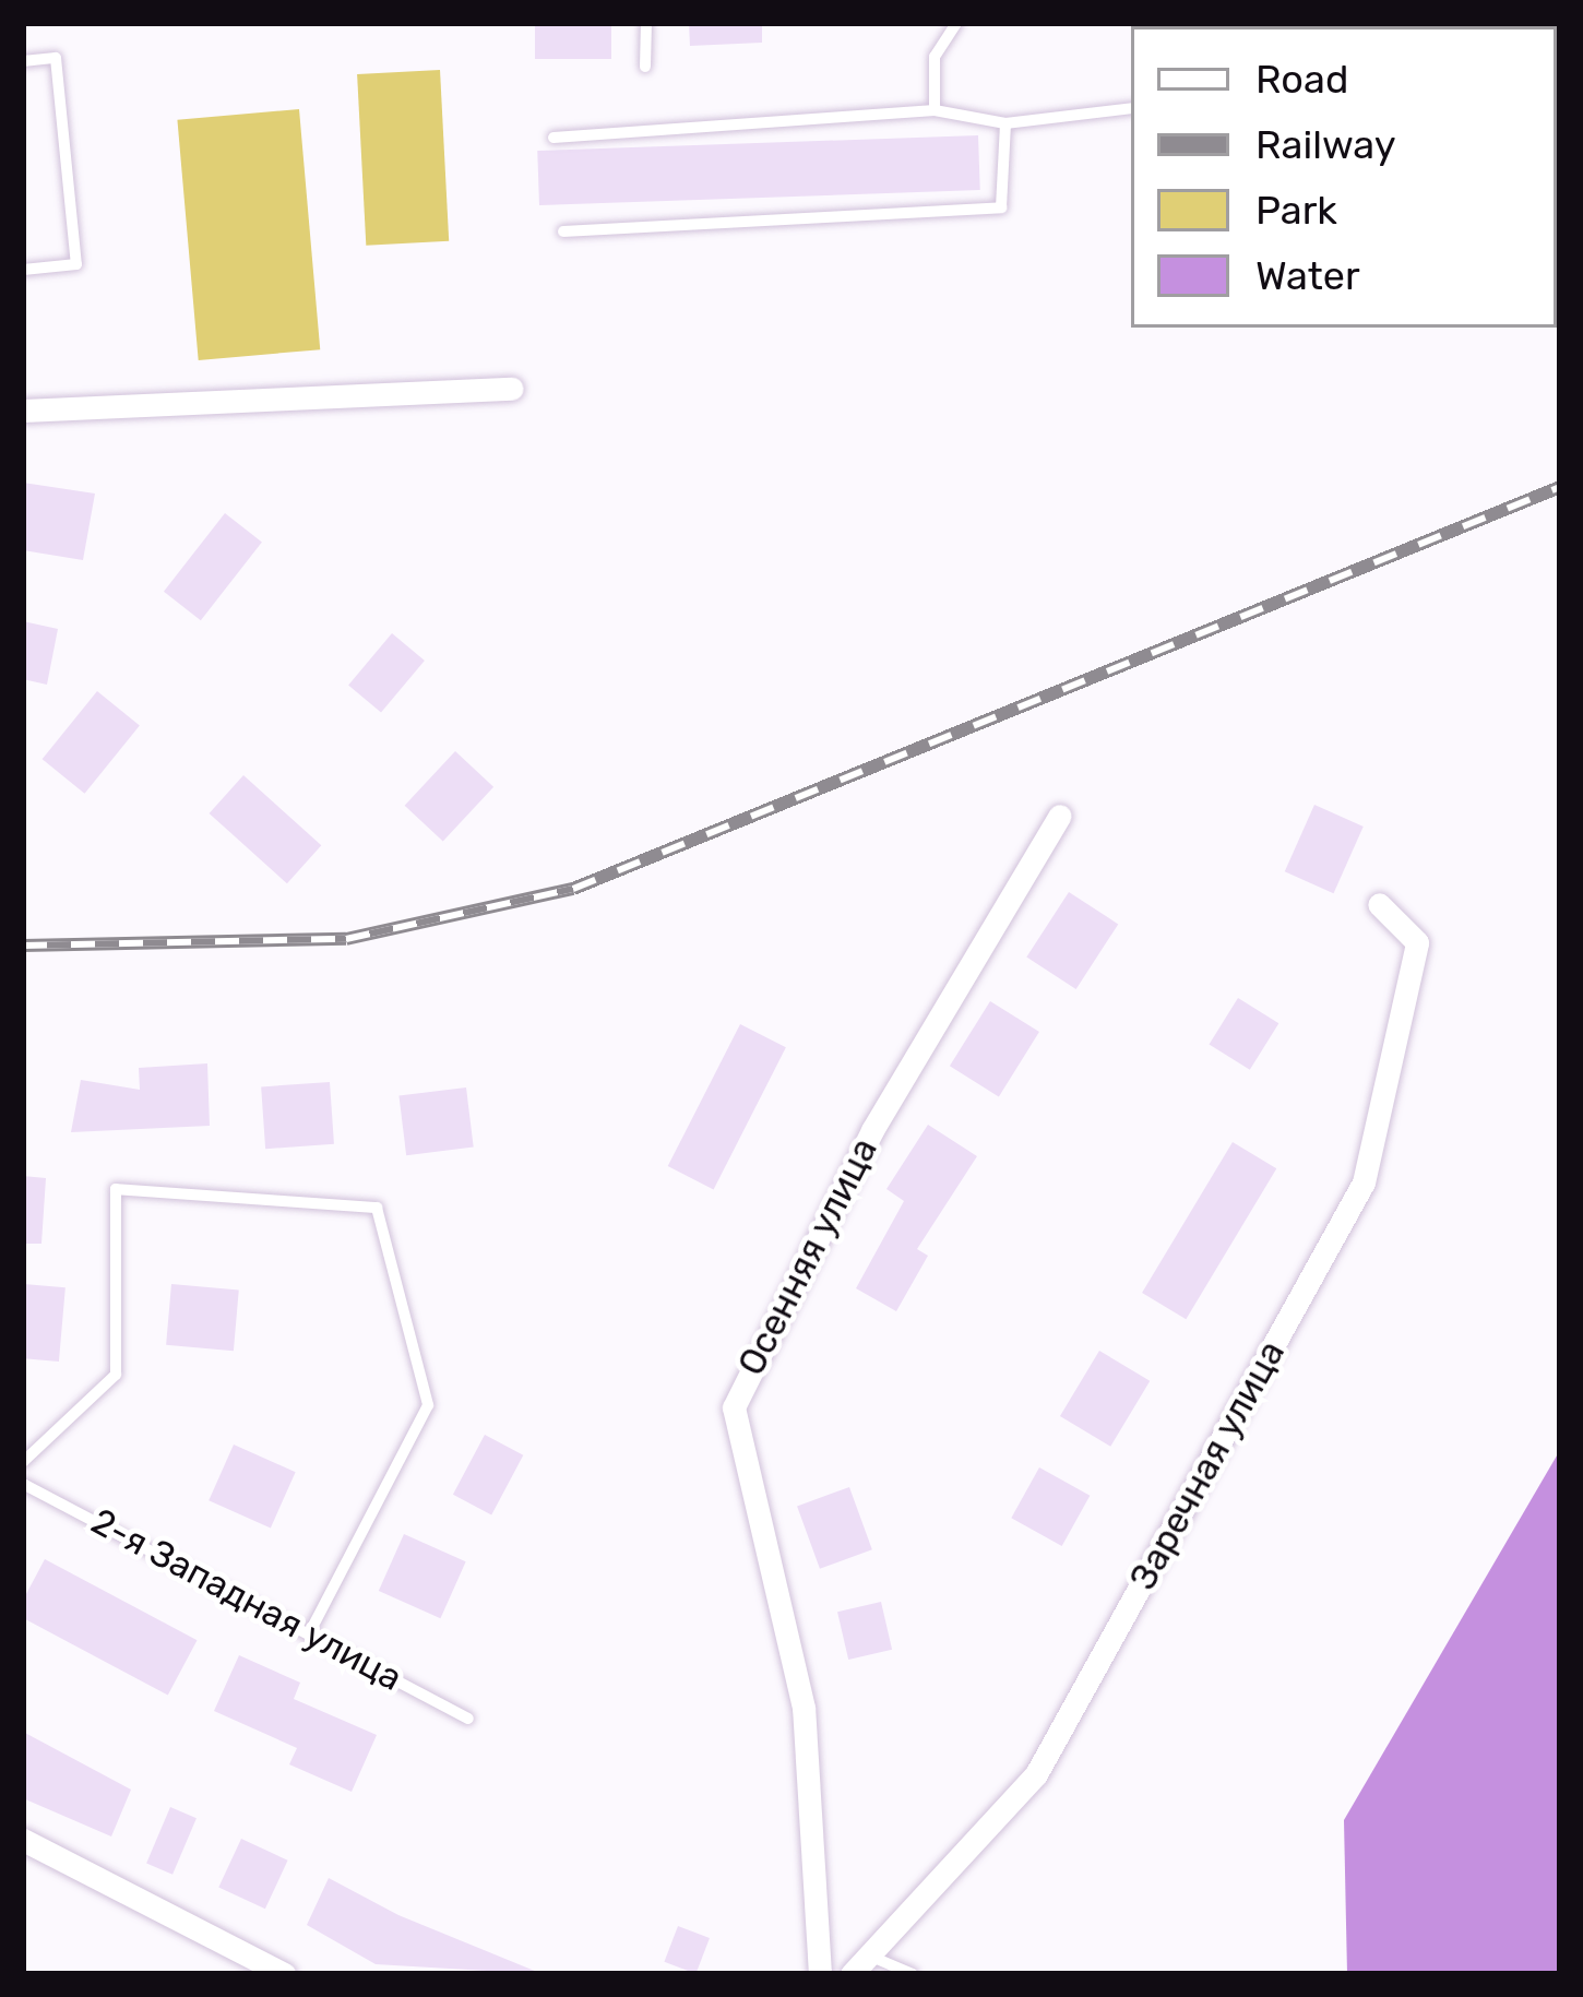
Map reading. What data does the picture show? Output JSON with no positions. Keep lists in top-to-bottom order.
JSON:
{
  "streets": {
    "street": ["Осенняя улица", "Заречная улица"],
    "lane": ["2-я Западная улица"]
  },
  "legend": [
    "Road",
    "Railway",
    "Park",
    "Water"
  ]
}
